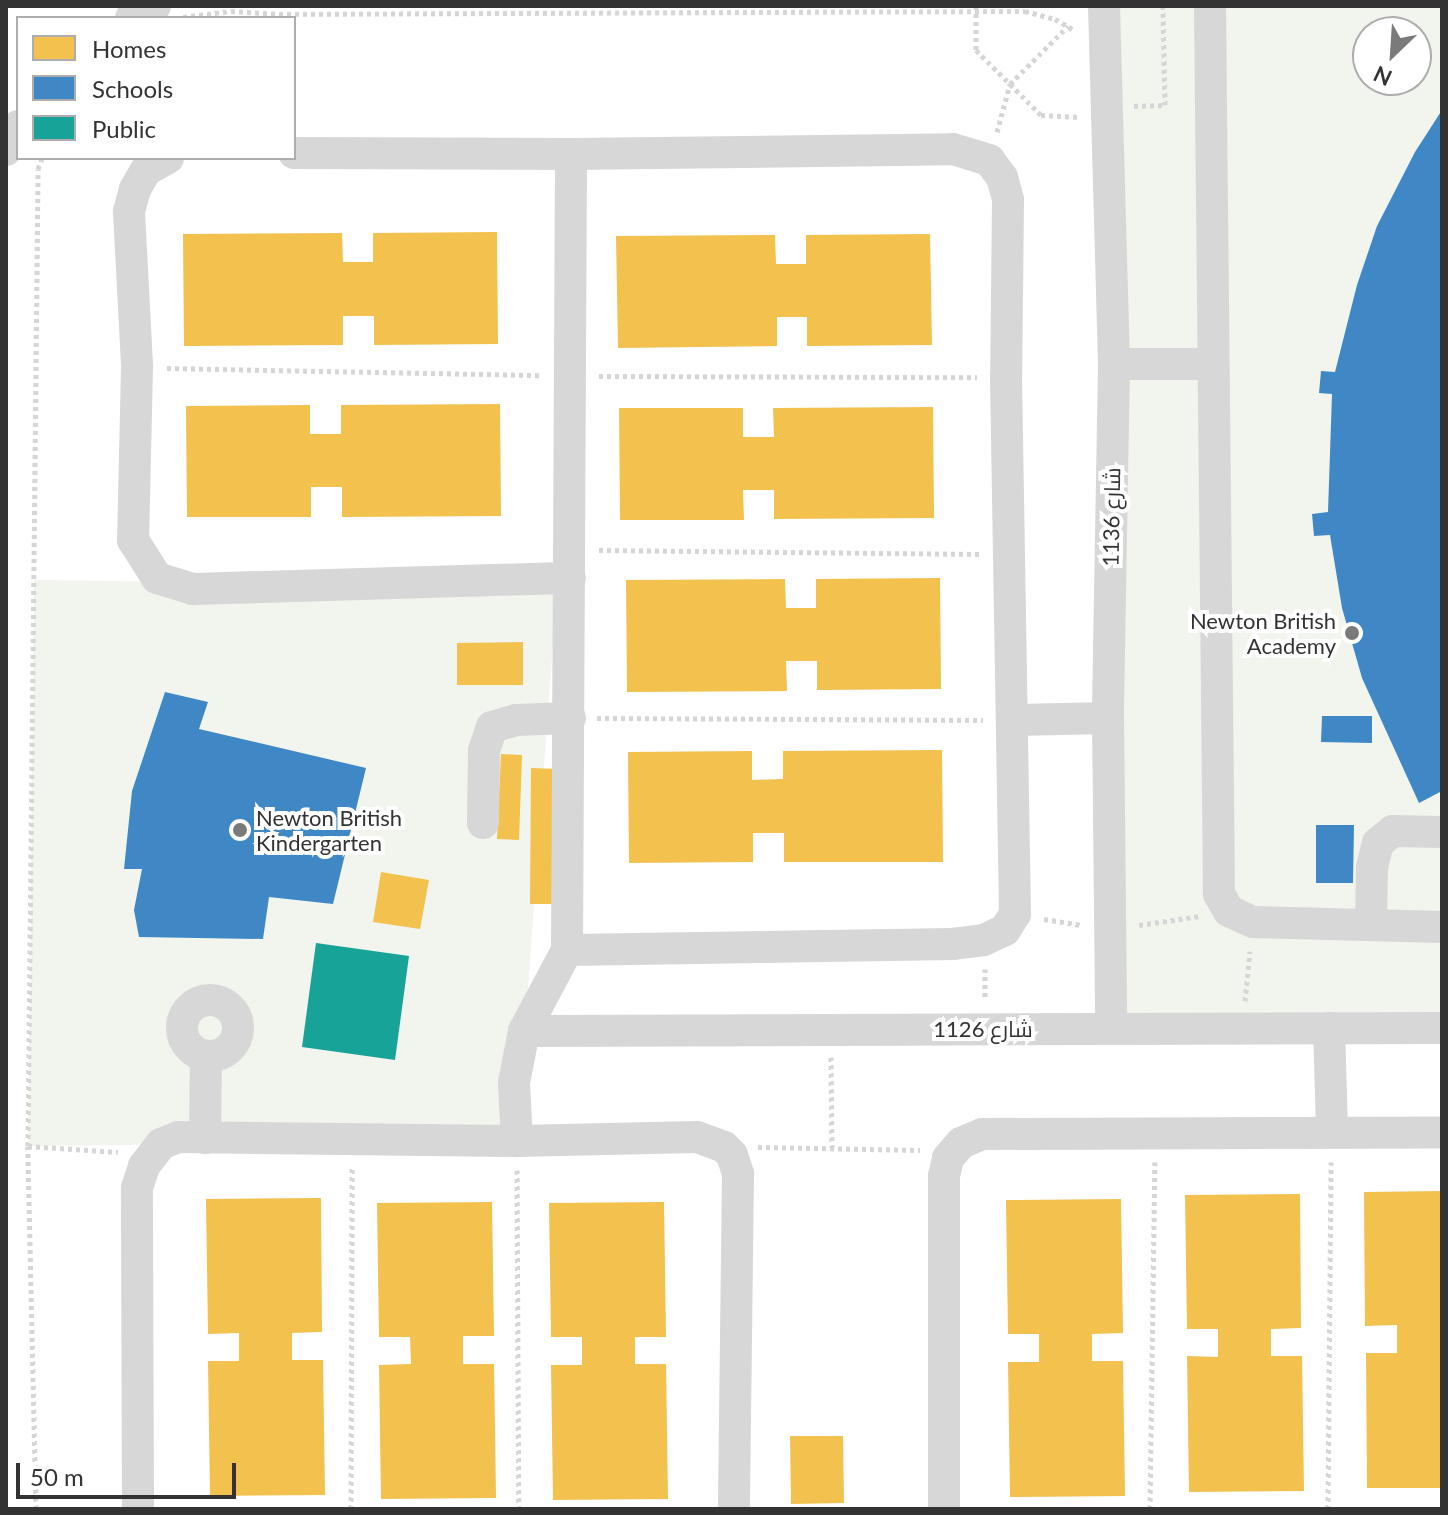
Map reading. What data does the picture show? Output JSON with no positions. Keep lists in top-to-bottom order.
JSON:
{
  "streets": {
    "street": ["شارع 1136", "شارع 1126"]
  },
  "crossings": [
    ["شارع 1136", "شارع 1126"]
  ],
  "places": ["Newton British Academy", "Newton British Kindergarten"],
  "legend": ["Homes", "Schools", "Public"],
  "scale_bar": "50 m",
  "north": "bottom left"
}
